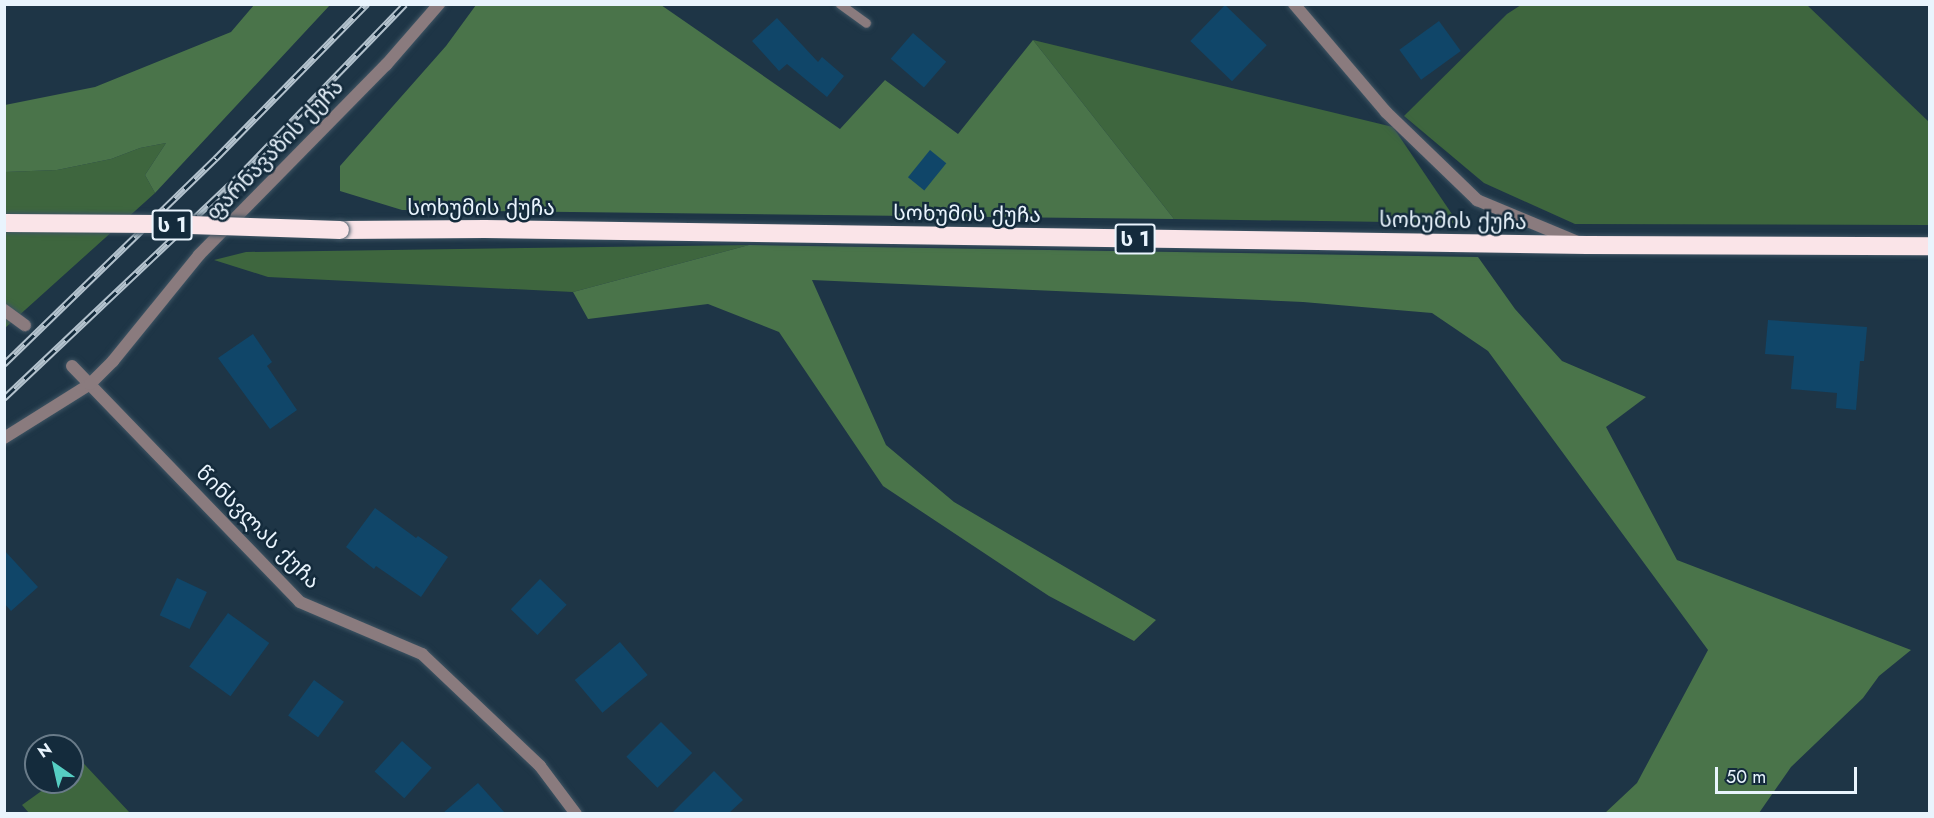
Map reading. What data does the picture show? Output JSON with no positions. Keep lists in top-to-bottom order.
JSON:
{
  "streets": {
    "highway": ["სოხუმის ქუჩა", "ს 1"],
    "street": ["ფარნავაზის ქუჩა", "წინსვლას ქუჩა"]
  },
  "crossings": [
    ["ფარნავაზის ქუჩა", "წინსვლას ქუჩა"]
  ],
  "scale_bar": "50 m",
  "north": "top left"
}
